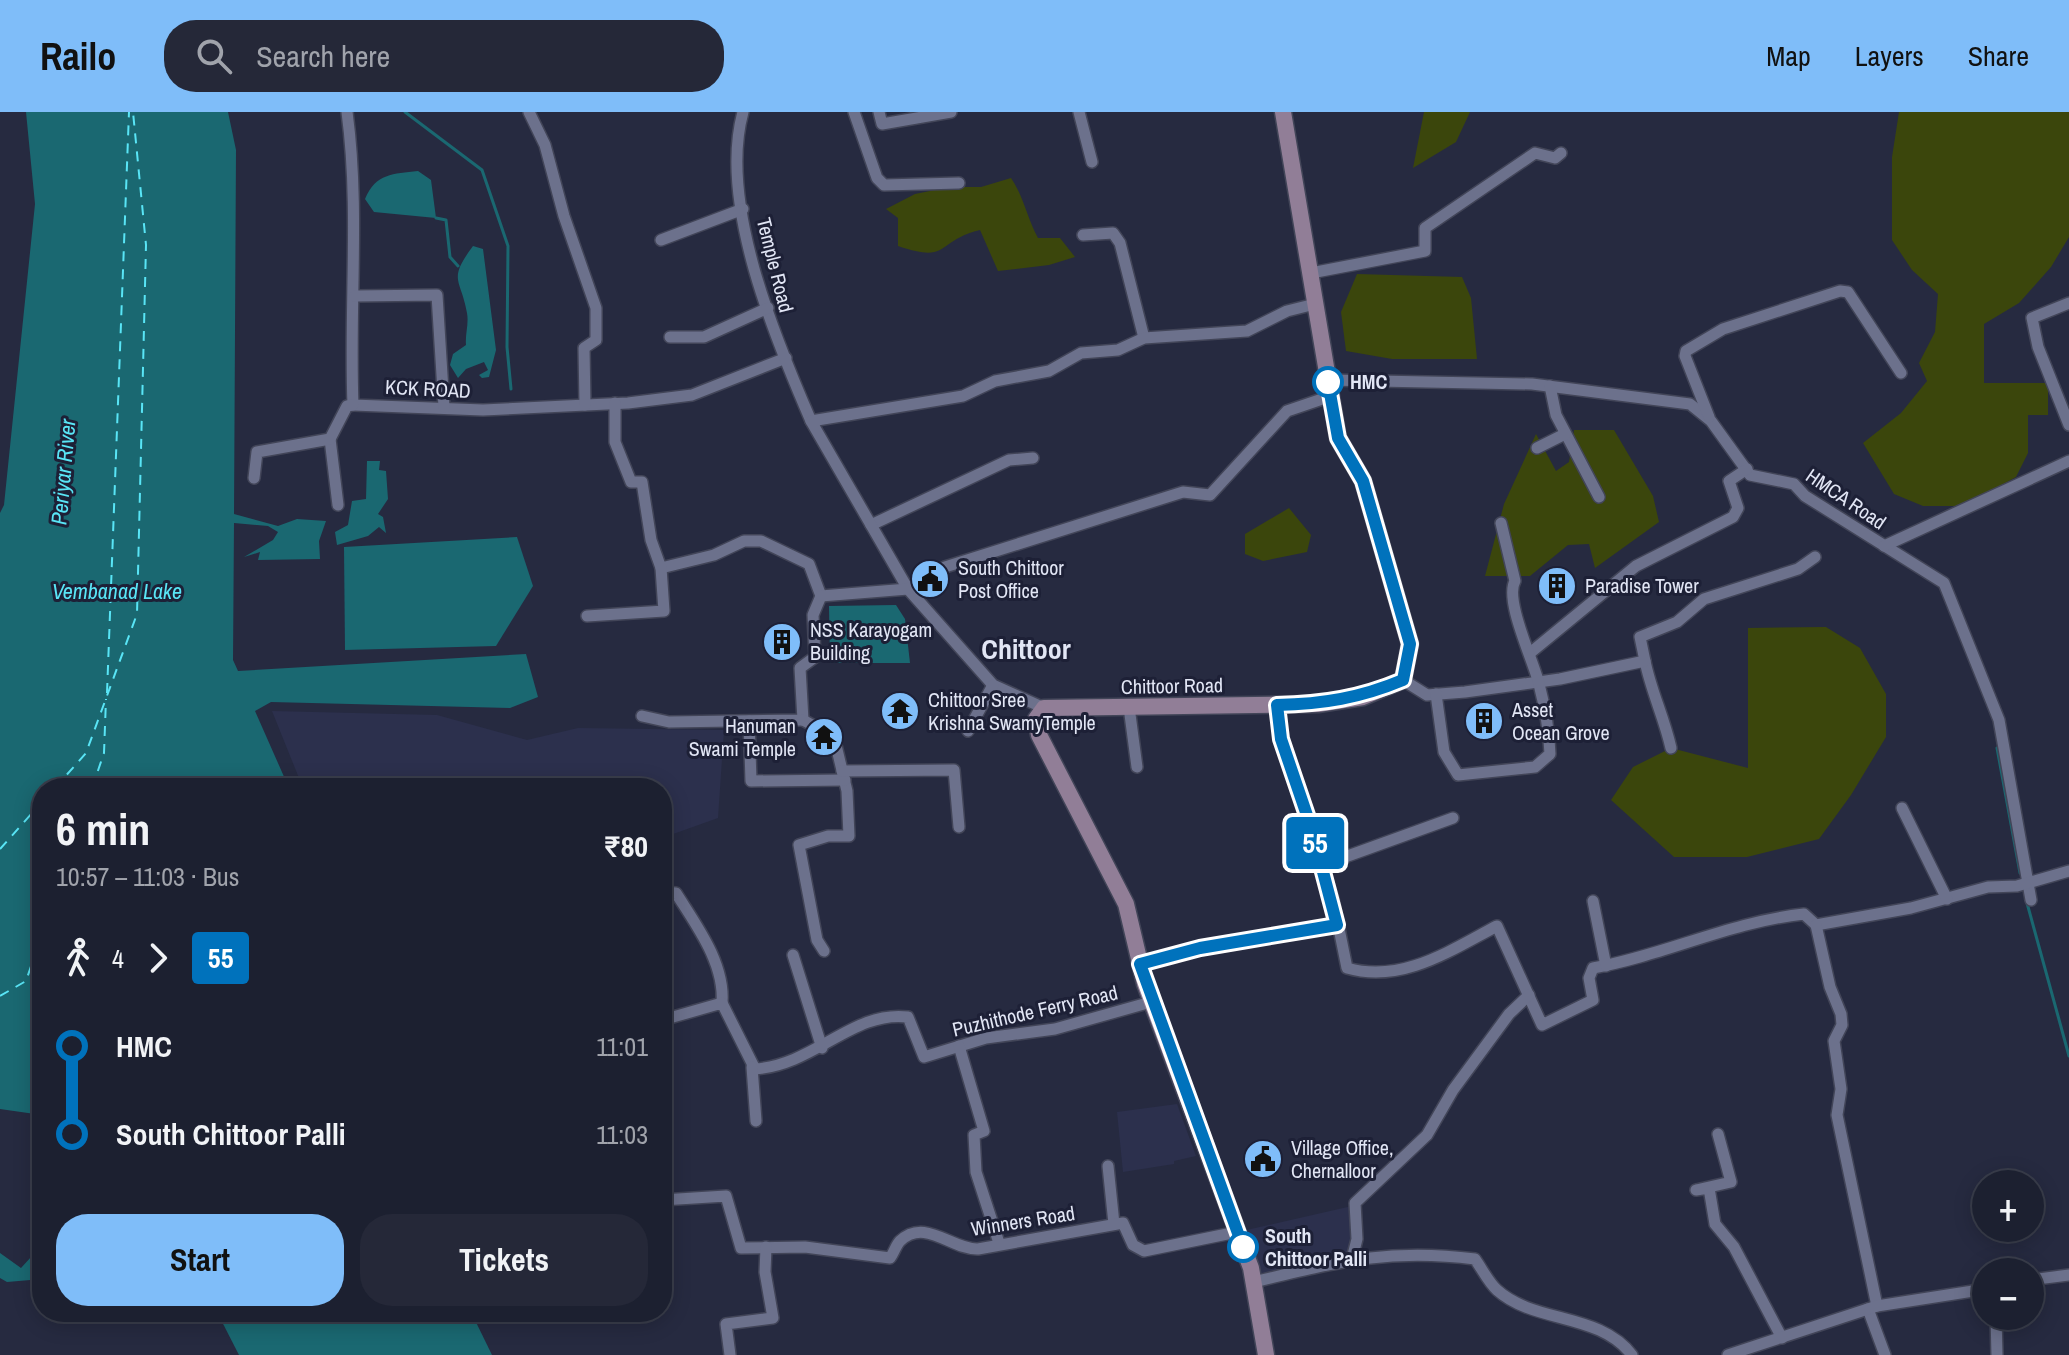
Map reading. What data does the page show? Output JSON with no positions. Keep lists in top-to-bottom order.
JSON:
{
  "streets": {
    "main road": ["Chittoor Road"],
    "street": [
      "Temple Road",
      "KCK ROAD",
      "HMCA Road",
      "Puzhithode Ferry Road",
      "Winners Road"
    ]
  },
  "crossings": [
    ["Temple Road", "KCK ROAD"]
  ],
  "districts": ["Chittoor"],
  "water": ["Periyar River", "Vembanad Lake"],
  "places": {
    "other": ["HMC", "South Chittoor Palli"],
    "public building": ["South Chittoor Post Office", "Village Office, Chernalloor"],
    "building": ["Paradise Tower", "NSS Karayogam Building", "Asset Ocean Grove"],
    "temple": ["Chittoor Sree Krishna SwamyTemple", "Hanuman Swami Temple"]
  },
  "lines": ["bus line 55"],
  "page": {
    "header": "Railo",
    "search": "Search here",
    "nav": ["Map", "Layers", "Share"],
    "on_map": "55",
    "heading": ["6 min", "10:57 – 11:03 · Bus", "₹80"],
    "legs": ["4", "55"],
    "list": [
      {
        "name": "HMC",
        "value": "11:01"
      },
      {
        "name": "South Chittoor Palli",
        "value": "11:03"
      }
    ],
    "map_buttons": ["+", "−"],
    "buttons": ["Start", "Tickets"]
  }
}
